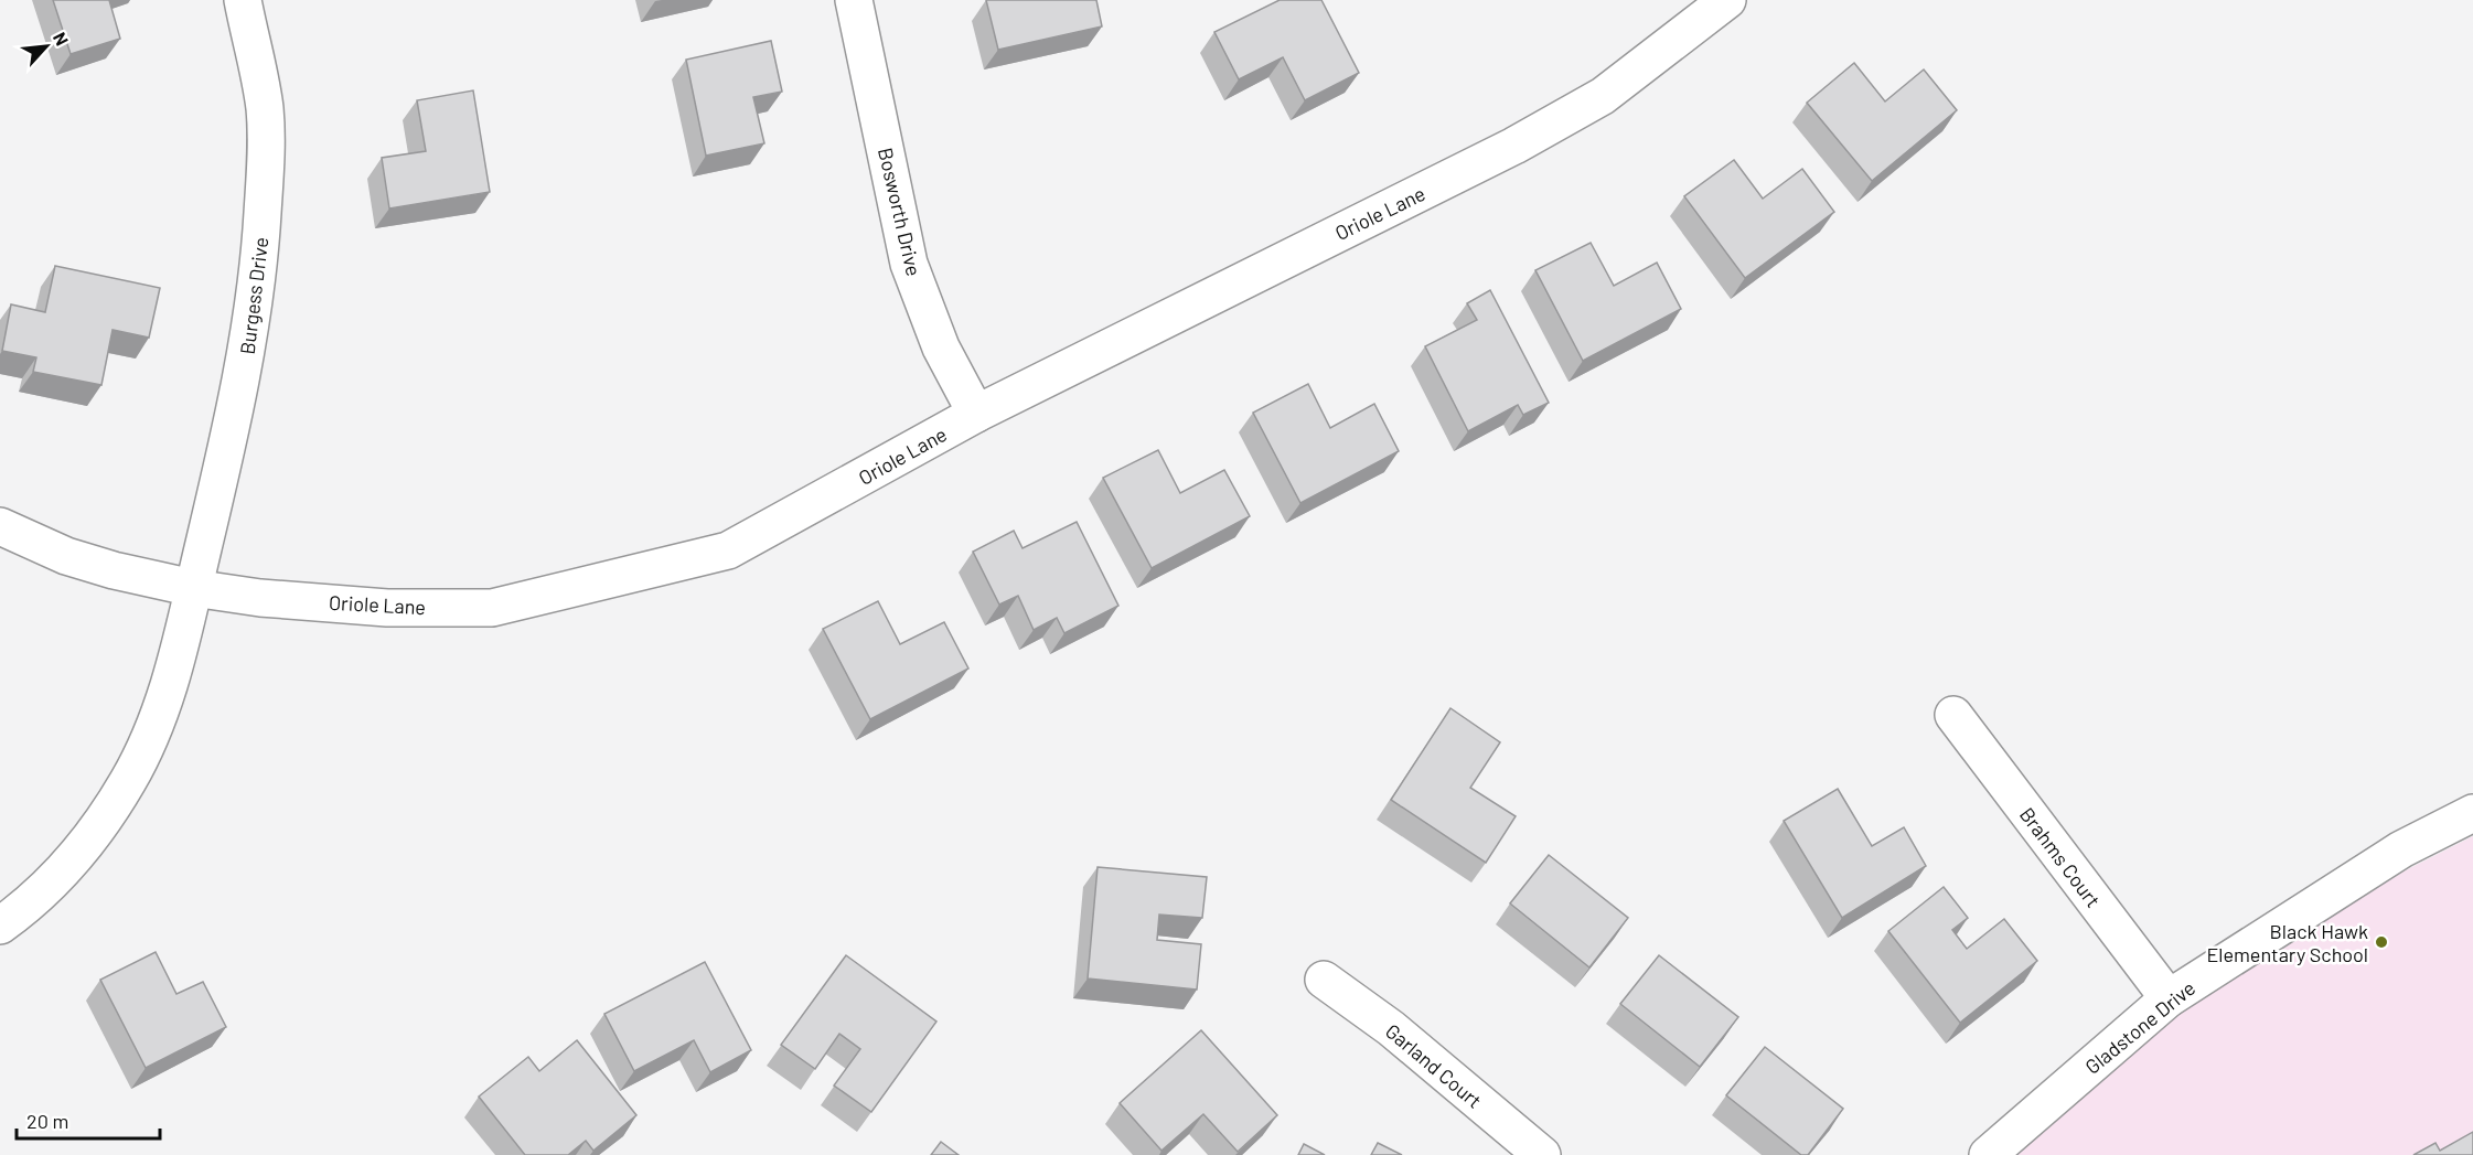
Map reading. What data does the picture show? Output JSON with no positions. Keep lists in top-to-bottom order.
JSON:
{
  "streets": {
    "street": [
      "Bosworth Drive",
      "Oriole Lane",
      "Burgess Drive",
      "Brahms Court",
      "Gladstone Drive",
      "Garland Court"
    ]
  },
  "crossings": [
    ["Bosworth Drive", "Oriole Lane"],
    ["Oriole Lane", "Burgess Drive"],
    ["Brahms Court", "Gladstone Drive"]
  ],
  "places": ["Black Hawk Elementary School"],
  "scale_bar": "20 m",
  "north": "top right"
}
